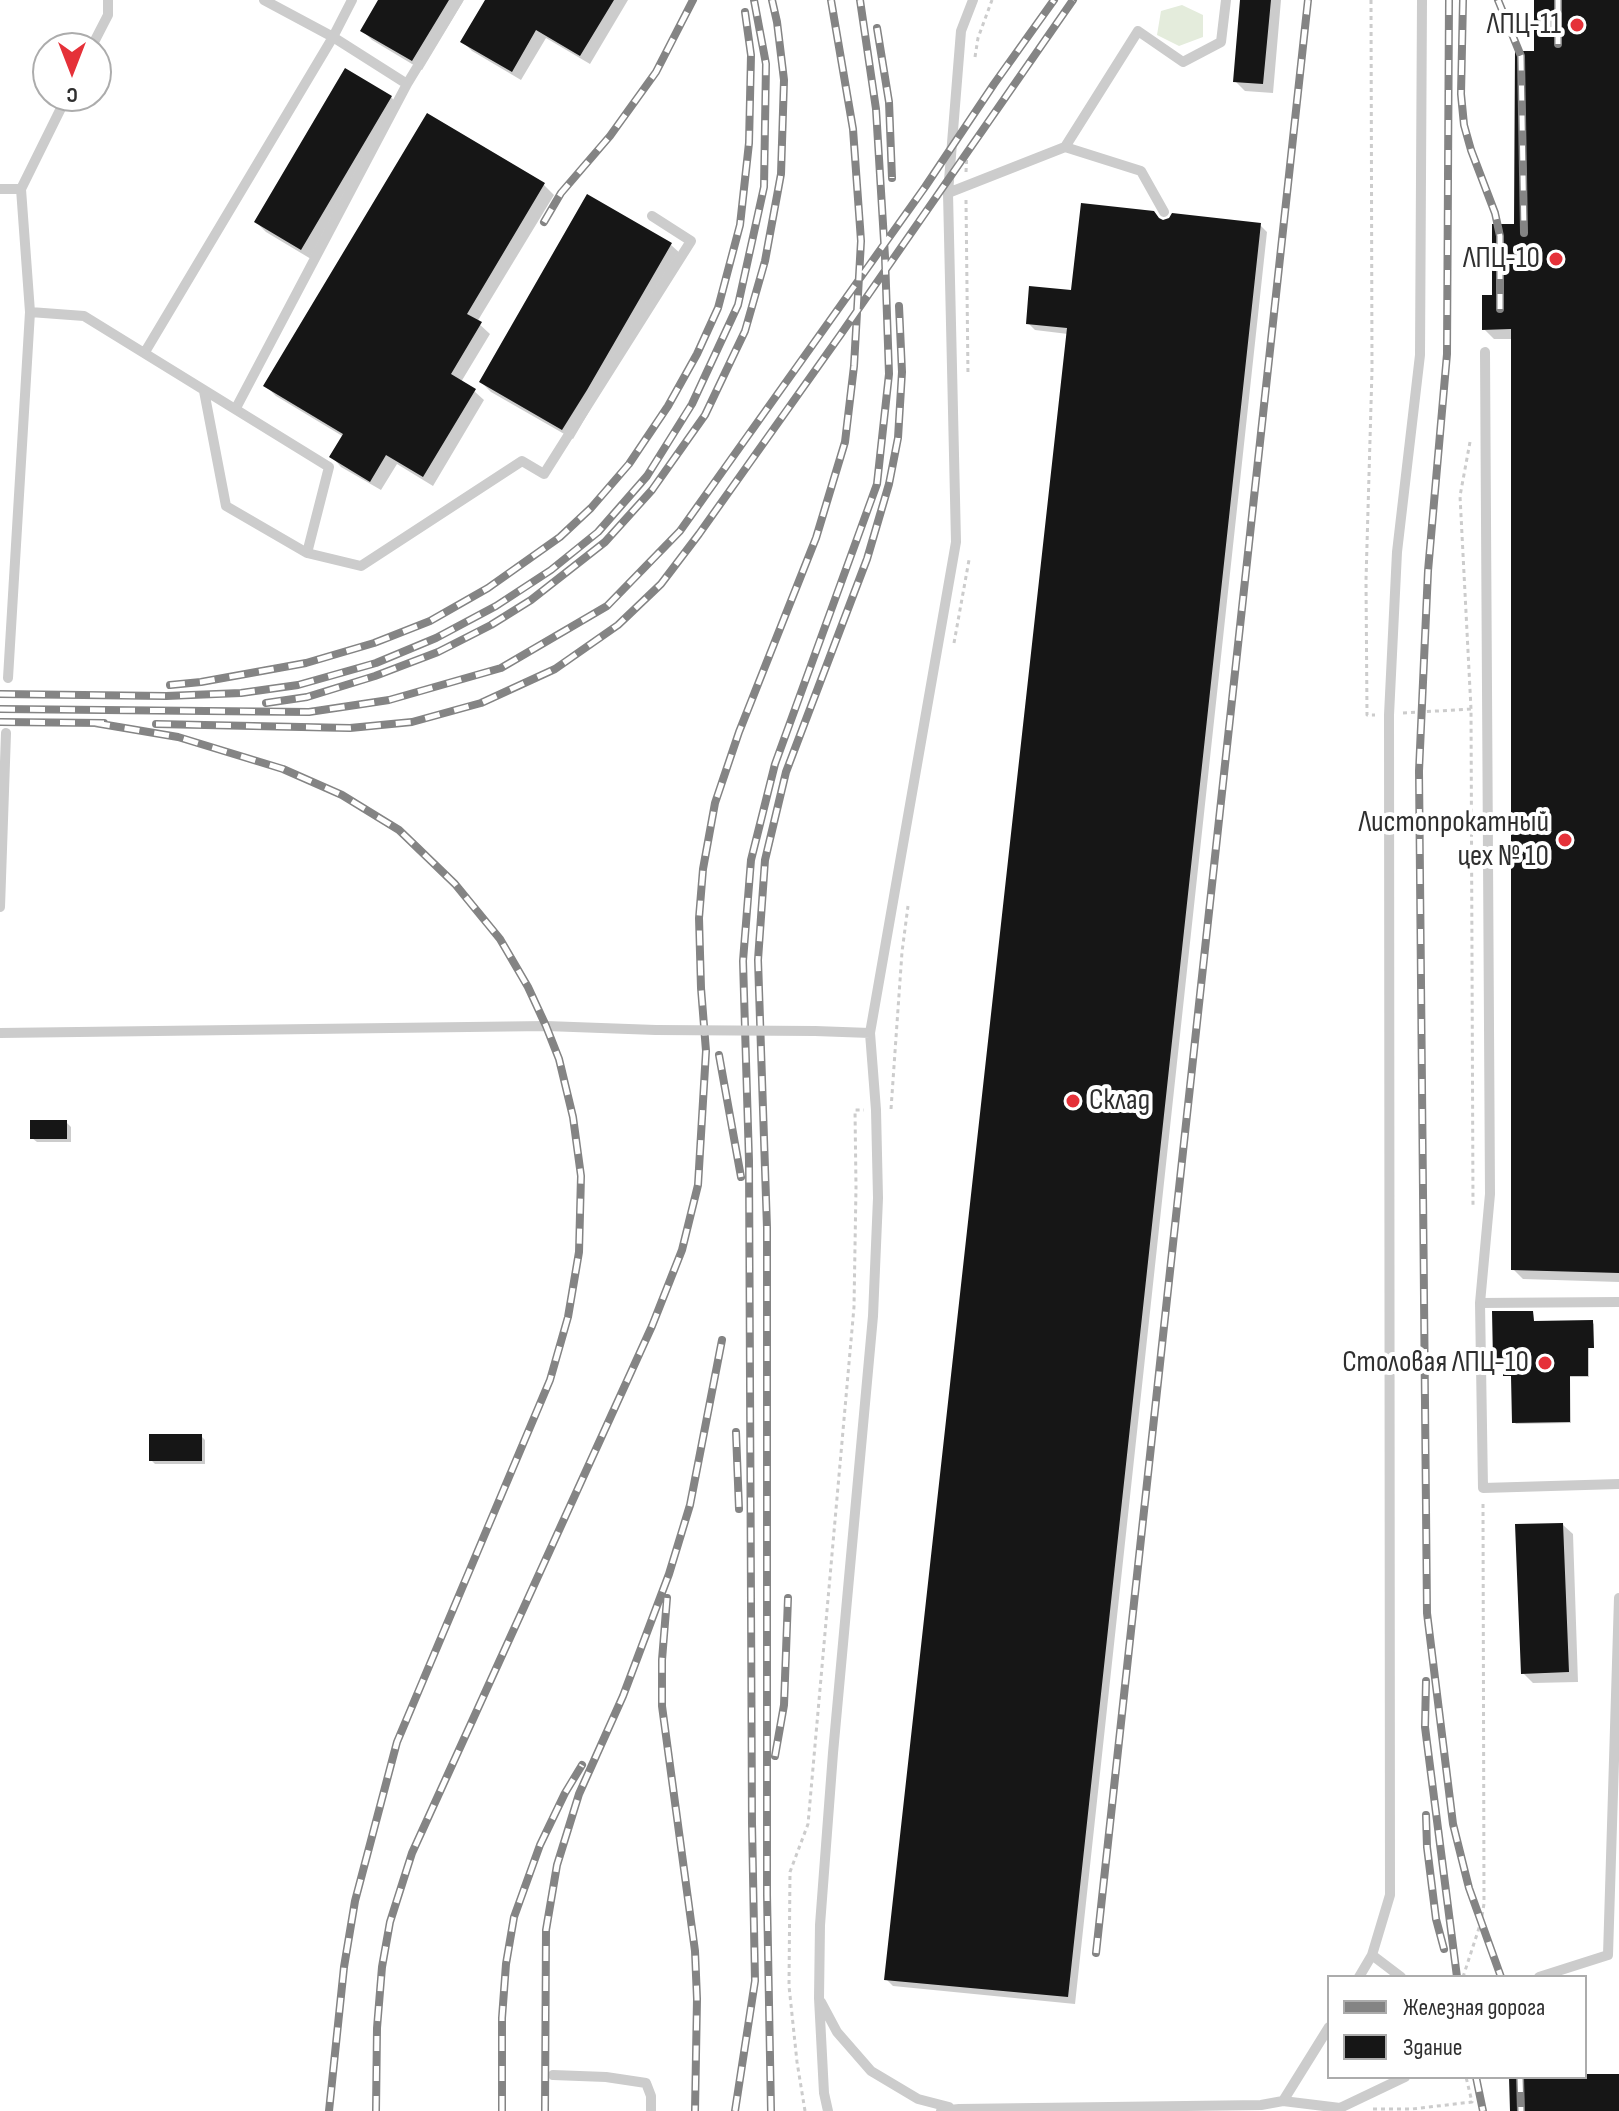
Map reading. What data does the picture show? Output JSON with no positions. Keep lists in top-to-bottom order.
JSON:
{
  "places": [
    "ЛПЦ-11",
    "ЛПЦ-10",
    "Листопрокатный цех № 10",
    "Склад",
    "Столовая ЛПЦ-10"
  ],
  "legend": ["Железная дорога", "Здание"],
  "north": "bottom"
}
